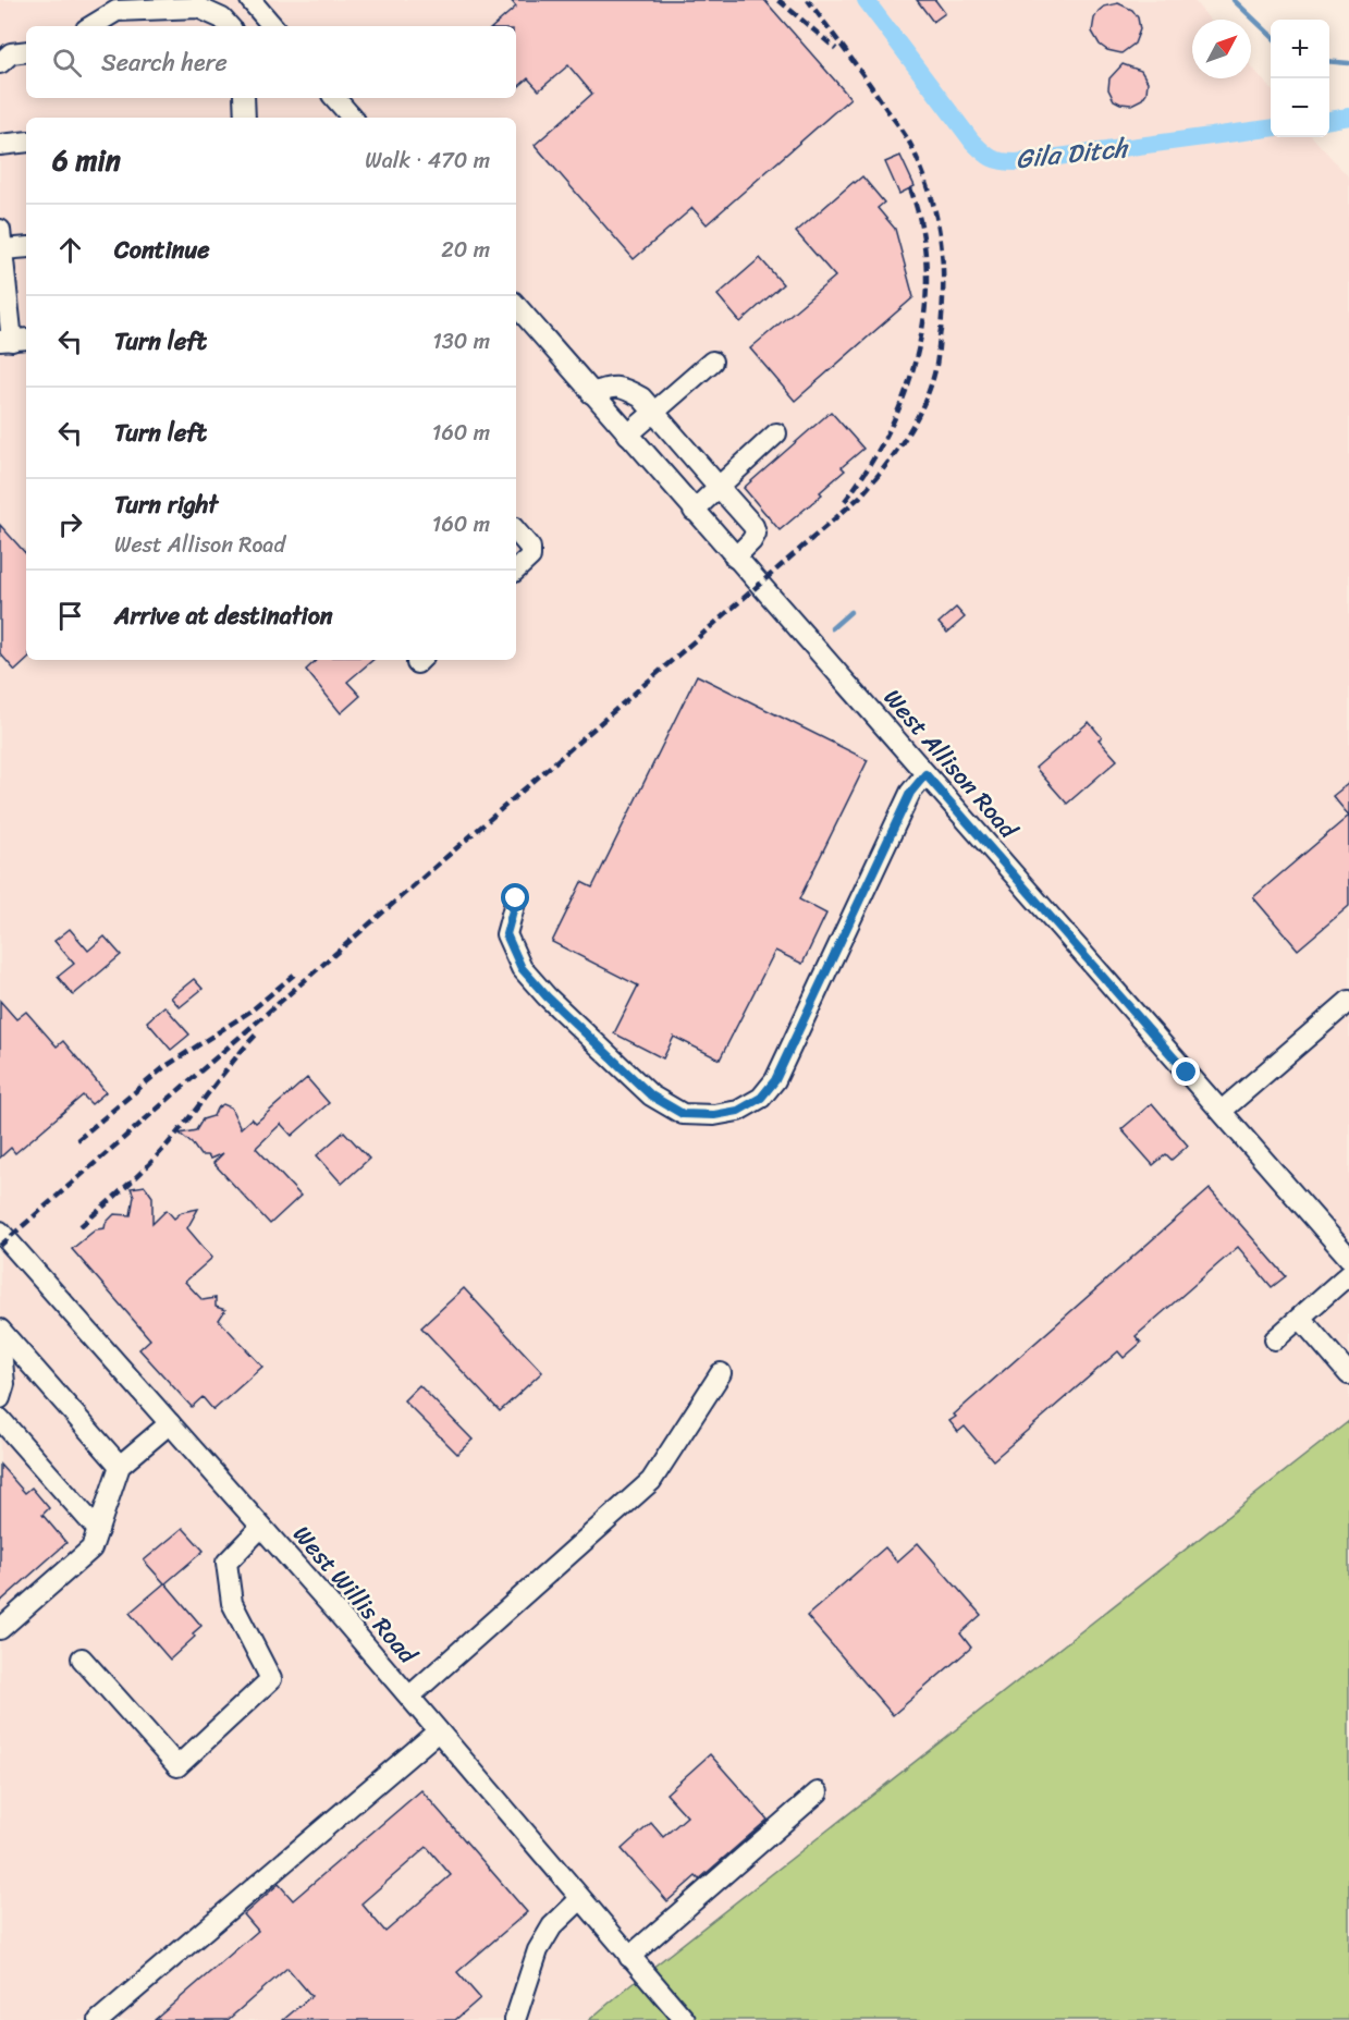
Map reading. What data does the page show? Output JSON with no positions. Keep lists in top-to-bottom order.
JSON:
{
  "streets": {
    "street": ["West Allison Road", "West Willis Road"]
  },
  "water": ["Gila Ditch"],
  "north": "top right",
  "page": {
    "map_buttons": ["+", "−"],
    "search": "Search here",
    "heading": ["6 min", "Walk · 470 m"],
    "list": [
      ["Continue", "20 m"],
      ["Turn left", "130 m"],
      ["Turn left", "160 m"],
      ["Turn right", "West Allison Road", "160 m"],
      "Arrive at destination"
    ]
  }
}
